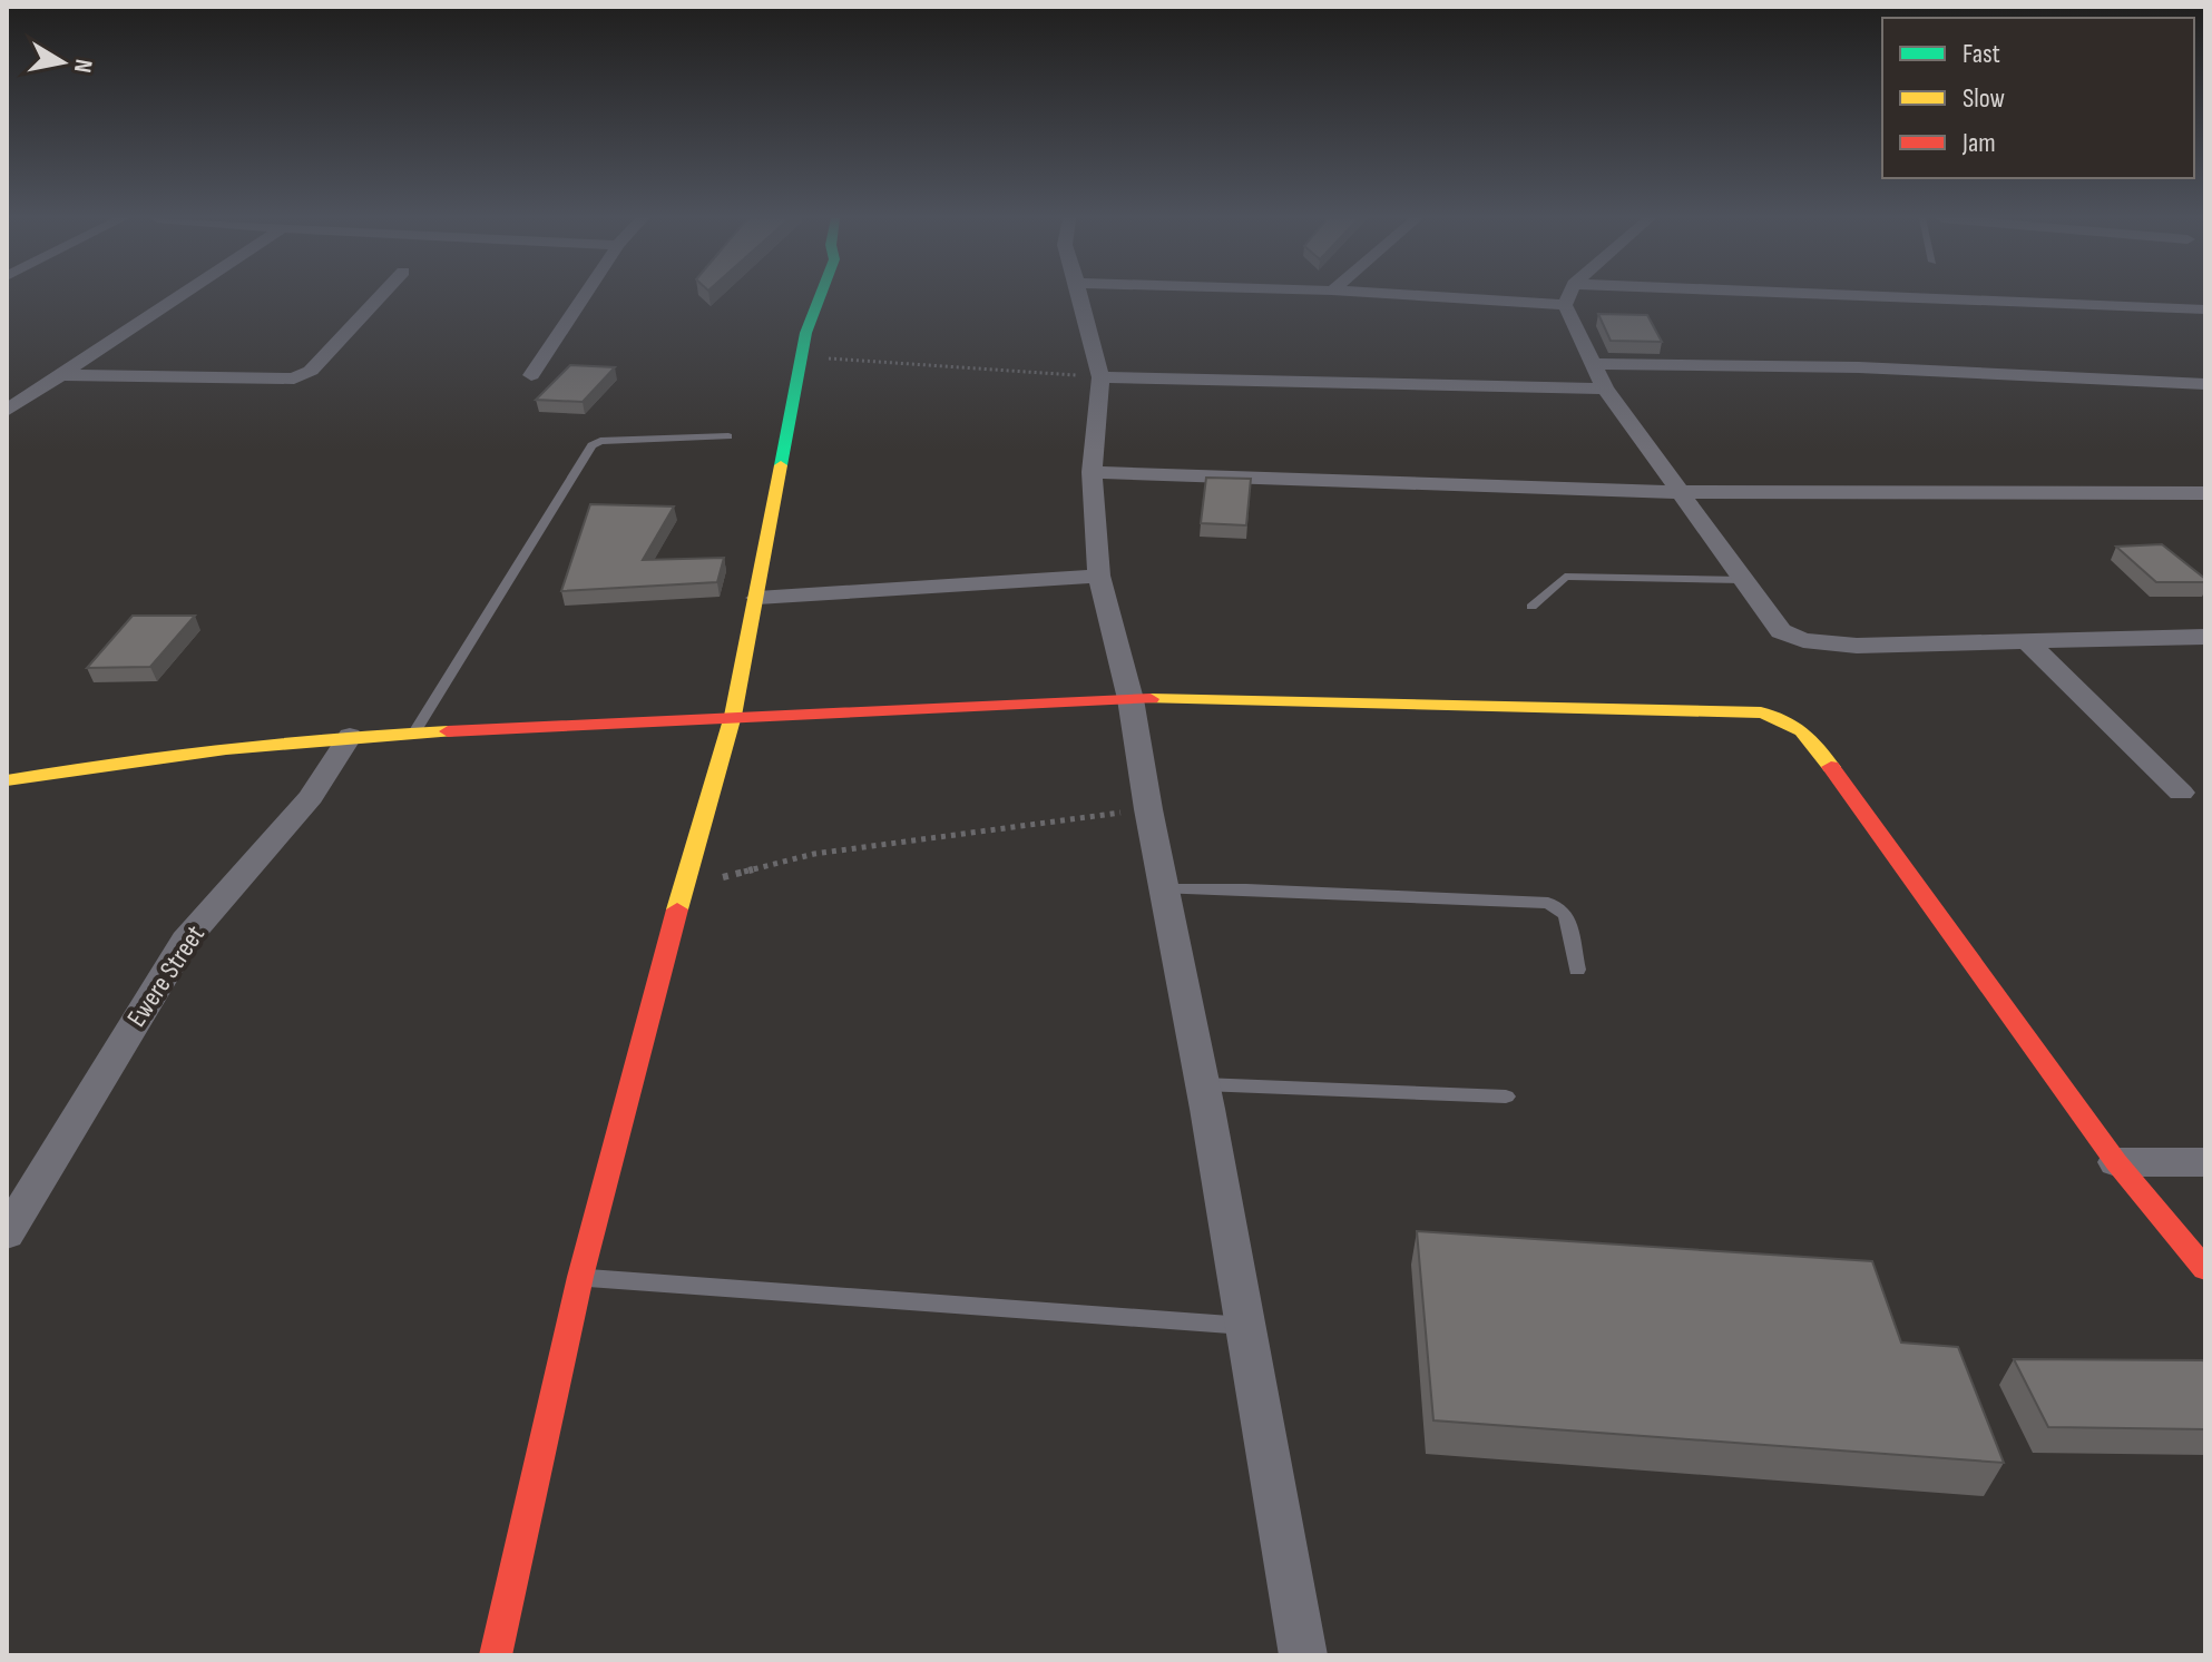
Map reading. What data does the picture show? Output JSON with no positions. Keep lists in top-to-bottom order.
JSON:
{
  "streets": {
    "street": ["Ewere Street"]
  },
  "legend": ["Fast", "Slow", "Jam"],
  "north": "right"
}
